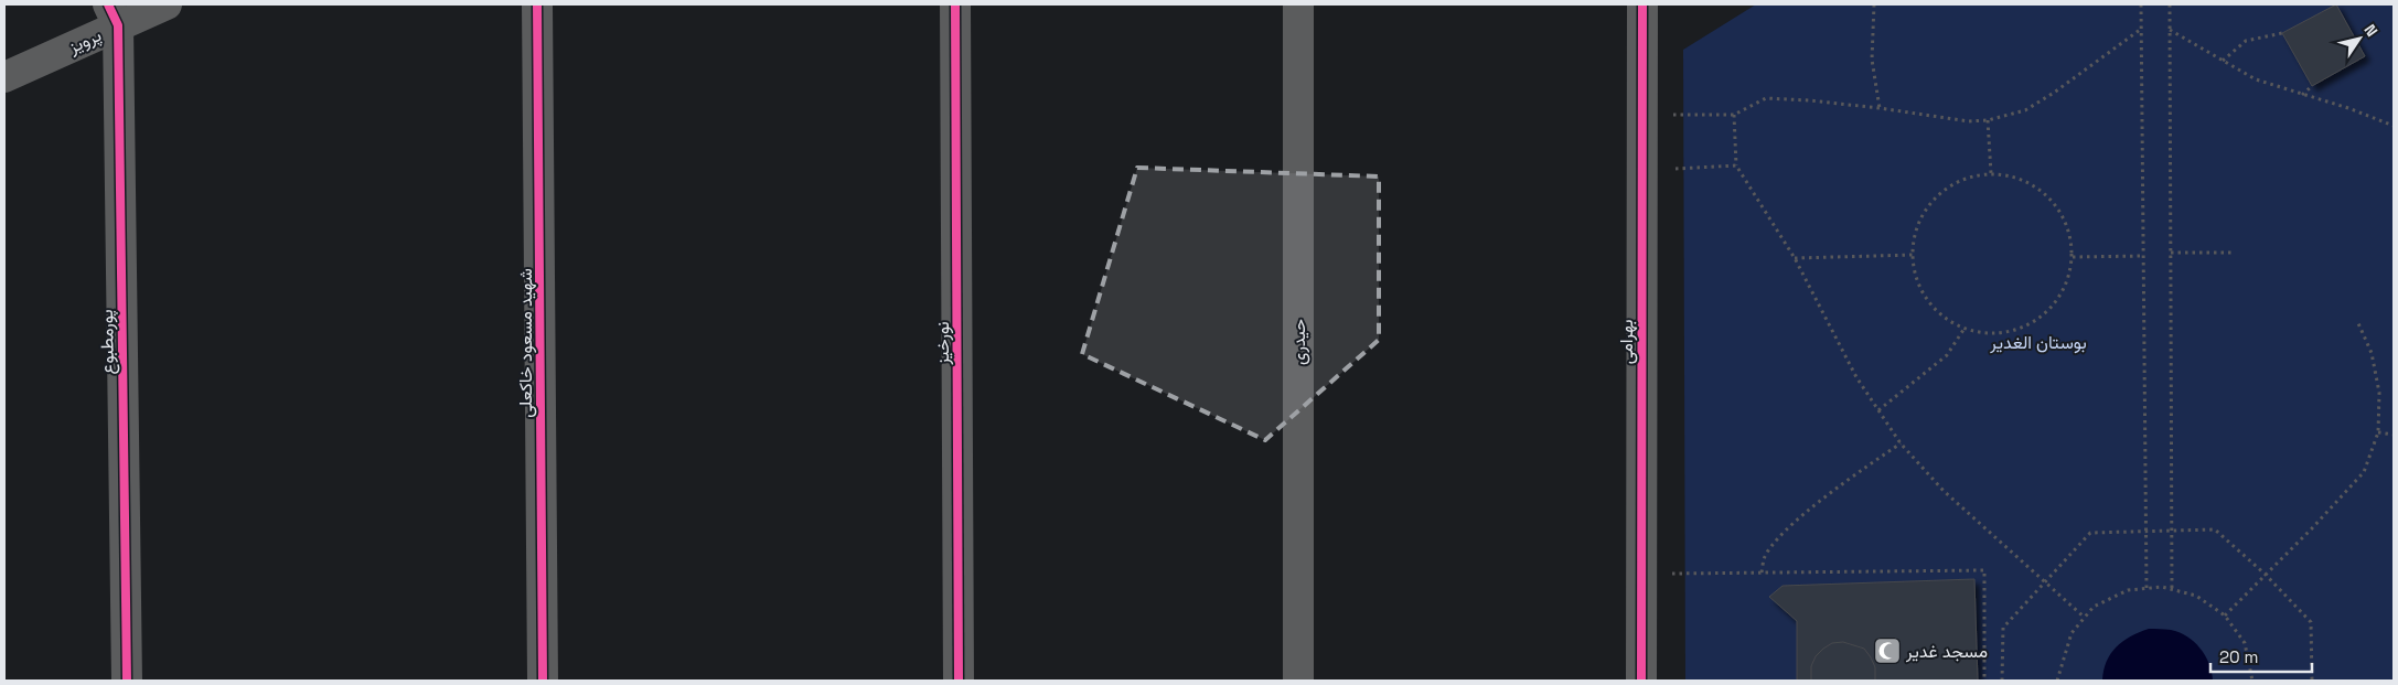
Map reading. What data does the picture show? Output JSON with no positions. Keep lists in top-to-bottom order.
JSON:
{
  "streets": {
    "street": [
      "پرویز",
      "پورمطبوع",
      "حیدری",
      "بهرامی",
      "شهید مسعود خاکعلی",
      "نورخیز"
    ]
  },
  "crossings": [
    ["پرویز", "پورمطبوع"]
  ],
  "parks": ["بوستان الغدیر"],
  "places": {
    "mosque": ["مسجد غدیر"]
  },
  "scale_bar": "20 m",
  "north": "top right"
}
